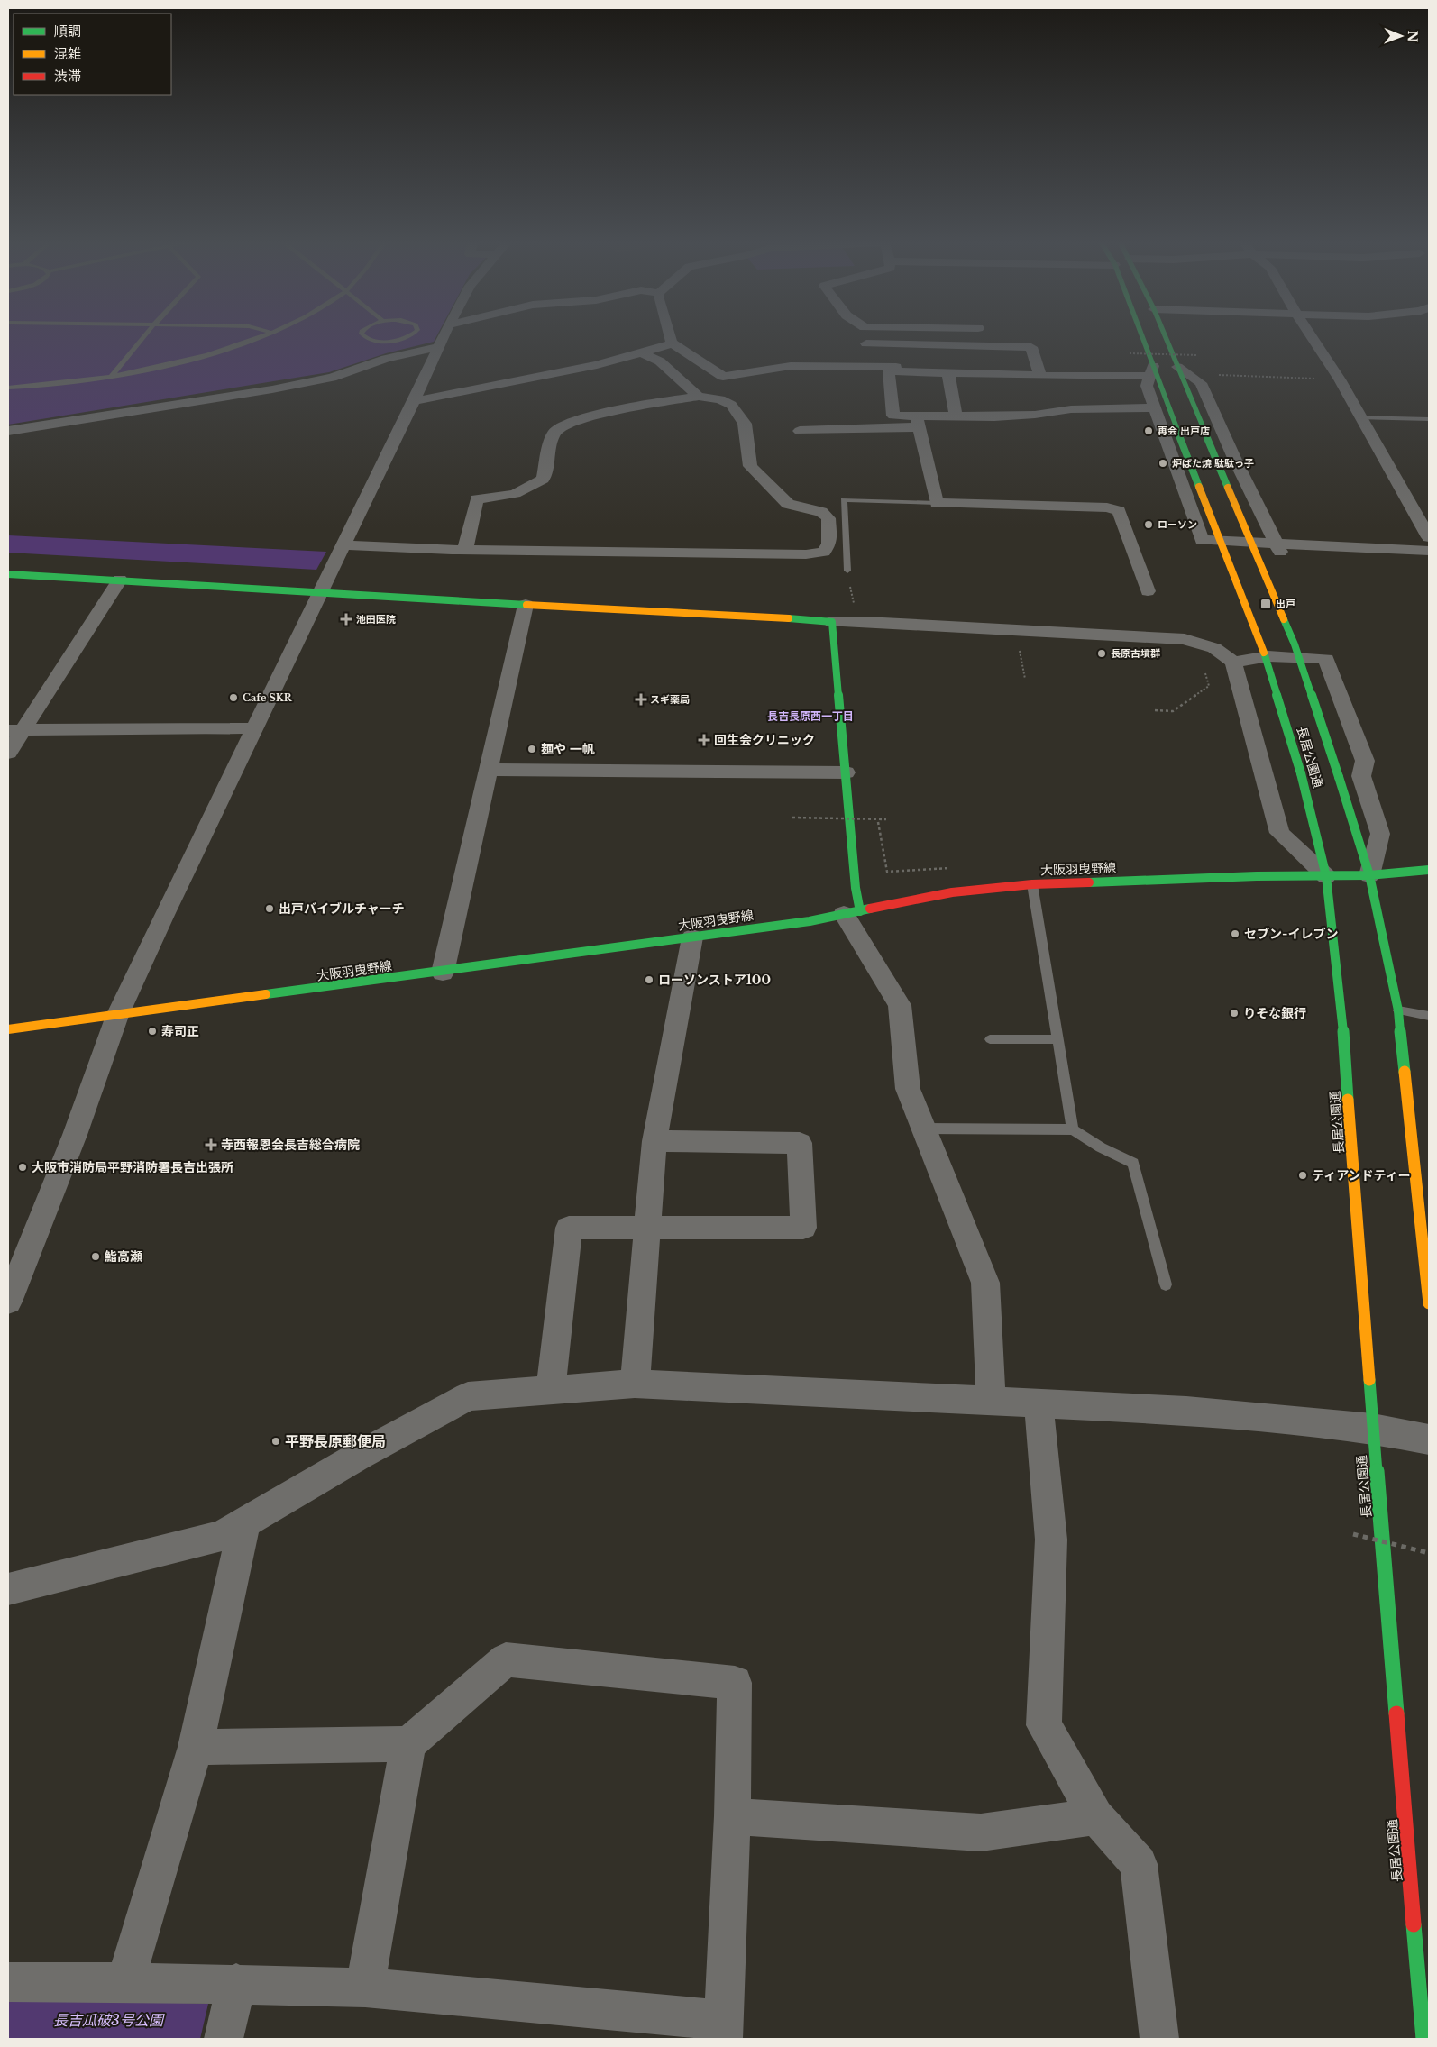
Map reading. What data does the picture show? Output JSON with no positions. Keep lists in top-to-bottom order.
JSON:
{
  "streets": {
    "main road": ["長居公園通", "大阪羽曳野線"]
  },
  "crossings": [
    ["長居公園通", "大阪羽曳野線"]
  ],
  "districts": ["長吉長原西一丁目"],
  "parks": ["長吉瓜破3号公園"],
  "places": {
    "other": [
      "再会 出戸店",
      "炉ばた焼 駄駄っ子",
      "ローソン",
      "長原古墳群",
      "Cafe SKR",
      "麺や 一帆",
      "出戸バイブルチャーチ",
      "セブン-イレブン",
      "ローソンストア100",
      "りそな銀行",
      "寿司正",
      "大阪市消防局平野消防署長吉出張所",
      "ティアンドティー",
      "鮨高瀬",
      "平野長原郵便局"
    ],
    "transit": ["出戸"],
    "health": [
      "池田医院",
      "スギ薬局",
      "回生会クリニック",
      "寺西報恩会長吉総合病院"
    ]
  },
  "legend": ["順調", "混雑", "渋滞"],
  "north": "right"
}
